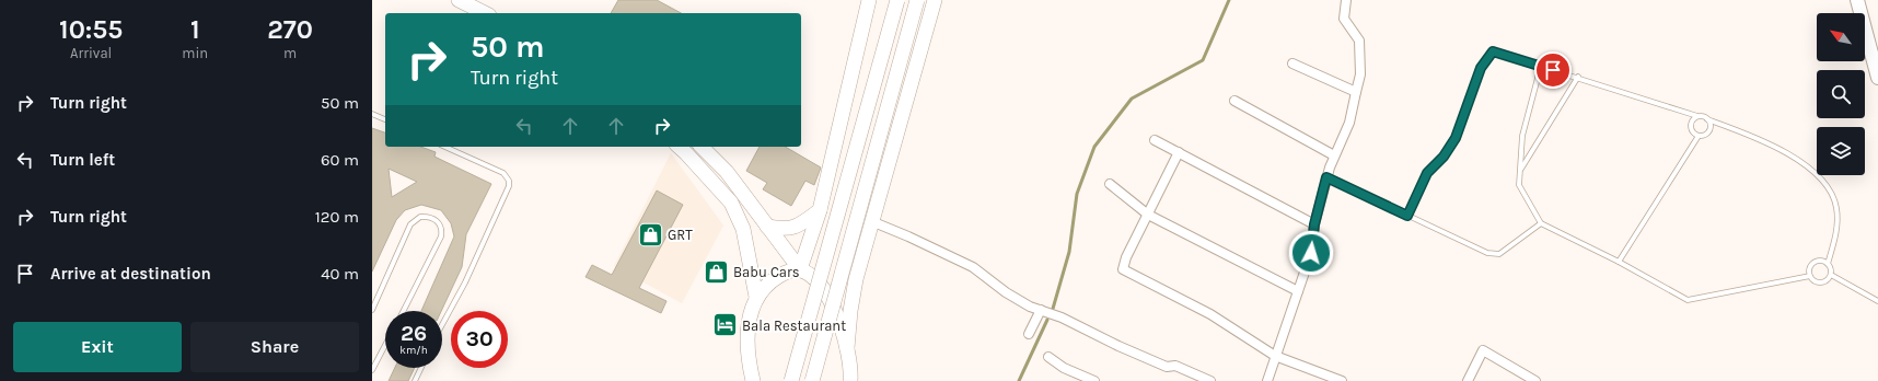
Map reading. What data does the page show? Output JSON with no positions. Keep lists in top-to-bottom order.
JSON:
{
  "places": {
    "shop": ["GRT", "Babu Cars"],
    "hotel": ["Bala Restaurant"]
  },
  "north": "top left",
  "page": {
    "eta": [
      "10:55",
      "Arrival",
      "1",
      "min",
      "270",
      "m"
    ],
    "turn": ["50 m", "Turn right"],
    "list": [
      {
        "name": "Turn right",
        "value": "50 m"
      },
      {
        "name": "Turn left",
        "value": "60 m"
      },
      {
        "name": "Turn right",
        "value": "120 m"
      },
      {
        "name": "Arrive at destination",
        "value": "40 m"
      }
    ],
    "speed": "26 km/h",
    "limit": "30",
    "buttons": ["Exit", "Share"]
  }
}
